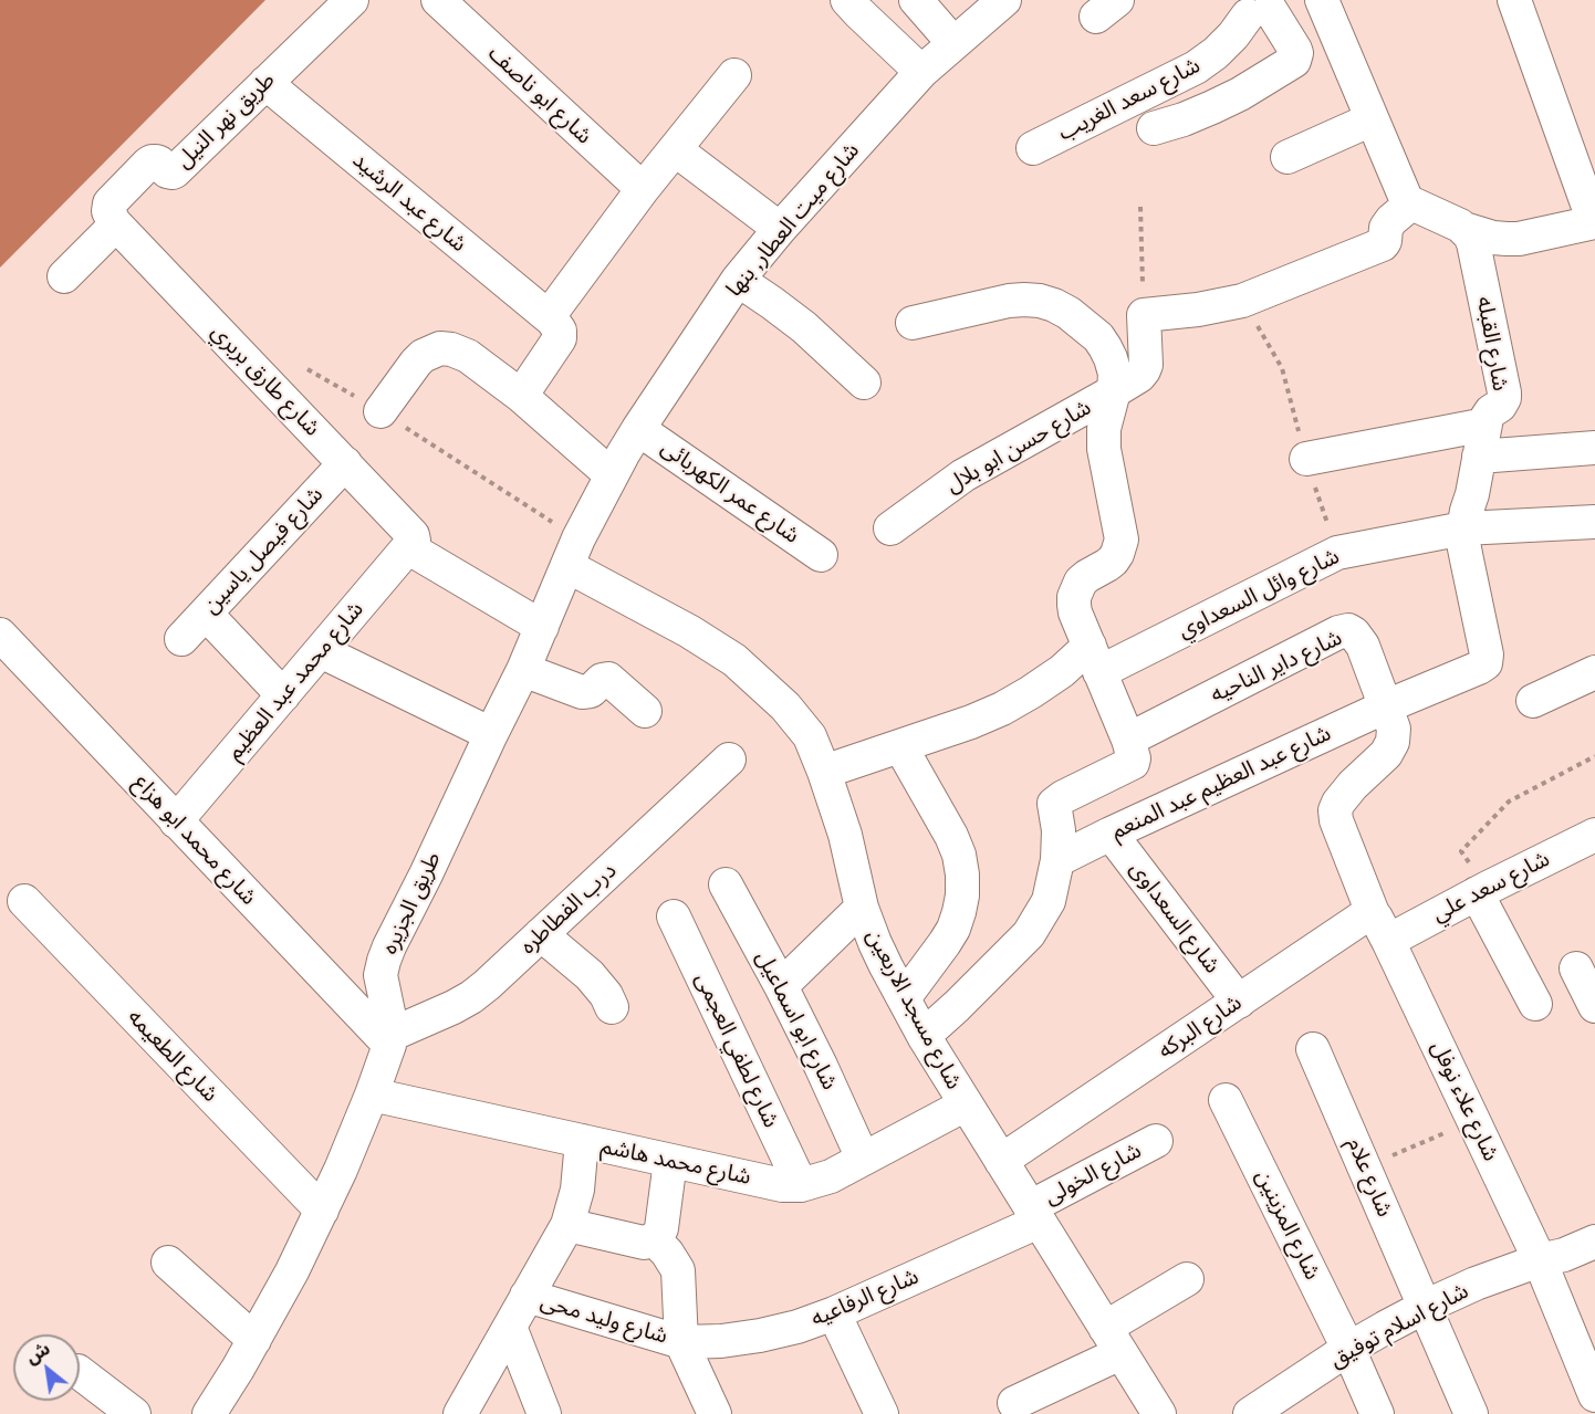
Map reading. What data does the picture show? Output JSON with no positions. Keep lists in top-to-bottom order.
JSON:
{
  "streets": {
    "street": [
      "شارع ابو ناصف",
      "شارع سعد الغريب",
      "طريق نهر النيل",
      "شارع عبد الرشيد",
      "شارع ميت العطار, بنها",
      "شارع القبله",
      "شارع طارق بربري",
      "شارع حسن ابو بلال",
      "شارع عمر الكهربائى",
      "شارع فيصل ياسين",
      "شارع وائل السعداوي",
      "شارع داير الناحيه",
      "شارع محمد عبد العظيم",
      "شارع عبد العظيم عبد المنعم",
      "شارع محمد ابو هزاع",
      "شارع سعد علي",
      "طريق الجزيره",
      "درب الفطاطره",
      "شارع السعداوى",
      "شارع مسجد الاربعين",
      "شارع ابو اسماعيل",
      "شارع البركه",
      "شارع لطفي العجمى",
      "شارع الطعيمه",
      "شارع علاء نوفل",
      "شارع محمد هاشم",
      "شارع الخولى",
      "شارع علام",
      "شارع المزينين",
      "شارع الرفاعيه",
      "شارع وليد محى",
      "شارع اسلام توفيق"
    ]
  },
  "crossings": [
    ["طريق نهر النيل", "شارع عبد الرشيد"],
    ["طريق نهر النيل", "شارع طارق بربري"],
    ["شارع ميت العطار, بنها", "شارع عمر الكهربائى"],
    ["شارع ميت العطار, بنها", "طريق الجزيره"],
    ["شارع ميت العطار, بنها", "شارع مسجد الاربعين"],
    ["شارع القبله", "شارع وائل السعداوي"],
    ["شارع القبله", "شارع داير الناحيه"],
    ["شارع القبله", "شارع عبد العظيم عبد المنعم"],
    ["شارع القبله", "شارع علاء نوفل"],
    ["شارع طارق بربري", "شارع فيصل ياسين"],
    ["شارع طارق بربري", "شارع محمد عبد العظيم"],
    ["شارع داير الناحيه", "شارع عبد العظيم عبد المنعم"],
    ["شارع داير الناحيه", "شارع علاء نوفل"],
    ["شارع محمد عبد العظيم", "شارع محمد ابو هزاع"],
    ["شارع عبد العظيم عبد المنعم", "شارع السعداوى"],
    ["شارع عبد العظيم عبد المنعم", "شارع علاء نوفل"],
    ["شارع محمد ابو هزاع", "طريق الجزيره"],
    ["شارع محمد ابو هزاع", "درب الفطاطره"],
    ["شارع سعد علي", "شارع البركه"],
    ["شارع سعد علي", "شارع علاء نوفل"],
    ["طريق الجزيره", "درب الفطاطره"],
    ["طريق الجزيره", "شارع مسجد الاربعين"],
    ["طريق الجزيره", "شارع الطعيمه"],
    ["طريق الجزيره", "شارع محمد هاشم"],
    ["شارع السعداوى", "شارع البركه"],
    ["شارع مسجد الاربعين", "شارع البركه"],
    ["شارع مسجد الاربعين", "شارع محمد هاشم"],
    ["شارع مسجد الاربعين", "شارع الخولى"],
    ["شارع مسجد الاربعين", "شارع الرفاعيه"],
    ["شارع ابو اسماعيل", "شارع محمد هاشم"],
    ["شارع البركه", "شارع علاء نوفل"],
    ["شارع لطفي العجمى", "شارع محمد هاشم"],
    ["شارع علاء نوفل", "شارع اسلام توفيق"],
    ["شارع الخولى", "شارع الرفاعيه"],
    ["شارع علام", "شارع اسلام توفيق"],
    ["شارع المزينين", "شارع اسلام توفيق"],
    ["شارع الرفاعيه", "شارع وليد محى"]
  ],
  "north": "top left"
}
